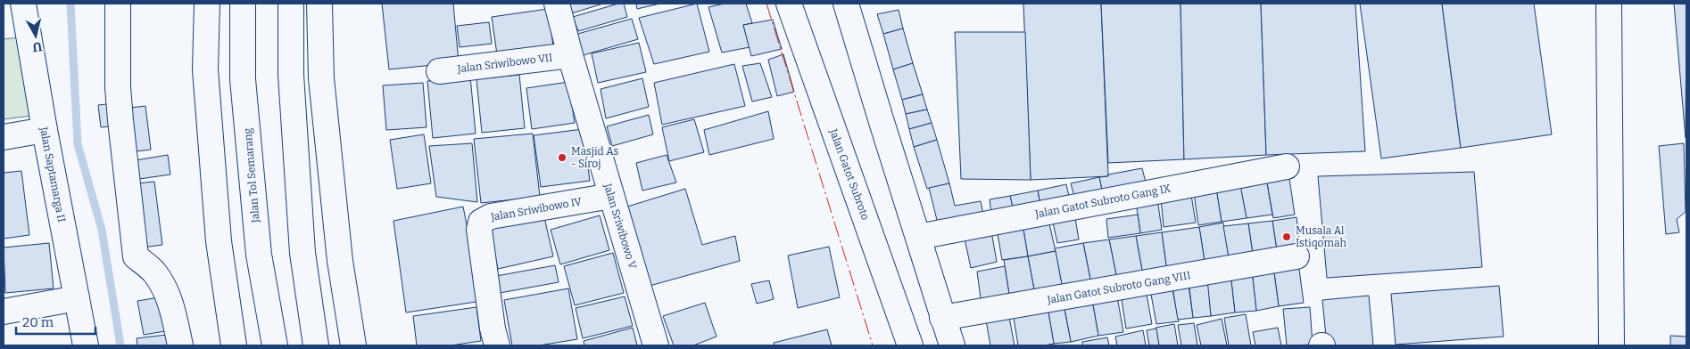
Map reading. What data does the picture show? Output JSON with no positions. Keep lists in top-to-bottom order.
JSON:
{
  "streets": {
    "main road": [
      "Jalan Sriwibowo VII",
      "Jalan Saptamarga II",
      "Jalan Gatot Subroto",
      "Jalan Tol Semarang",
      "Jalan Gatot Subroto Gang IX",
      "Jalan Sriwibowo IV",
      "Jalan Sriwibowo V",
      "Jalan Gatot Subroto Gang VIII"
    ]
  },
  "crossings": [
    ["Jalan Sriwibowo VII", "Jalan Sriwibowo V"],
    ["Jalan Sriwibowo IV", "Jalan Sriwibowo V"]
  ],
  "places": ["Masjid As - Siroj", "Musala Al Istiqomah"],
  "scale_bar": "20 m",
  "north": "bottom"
}
